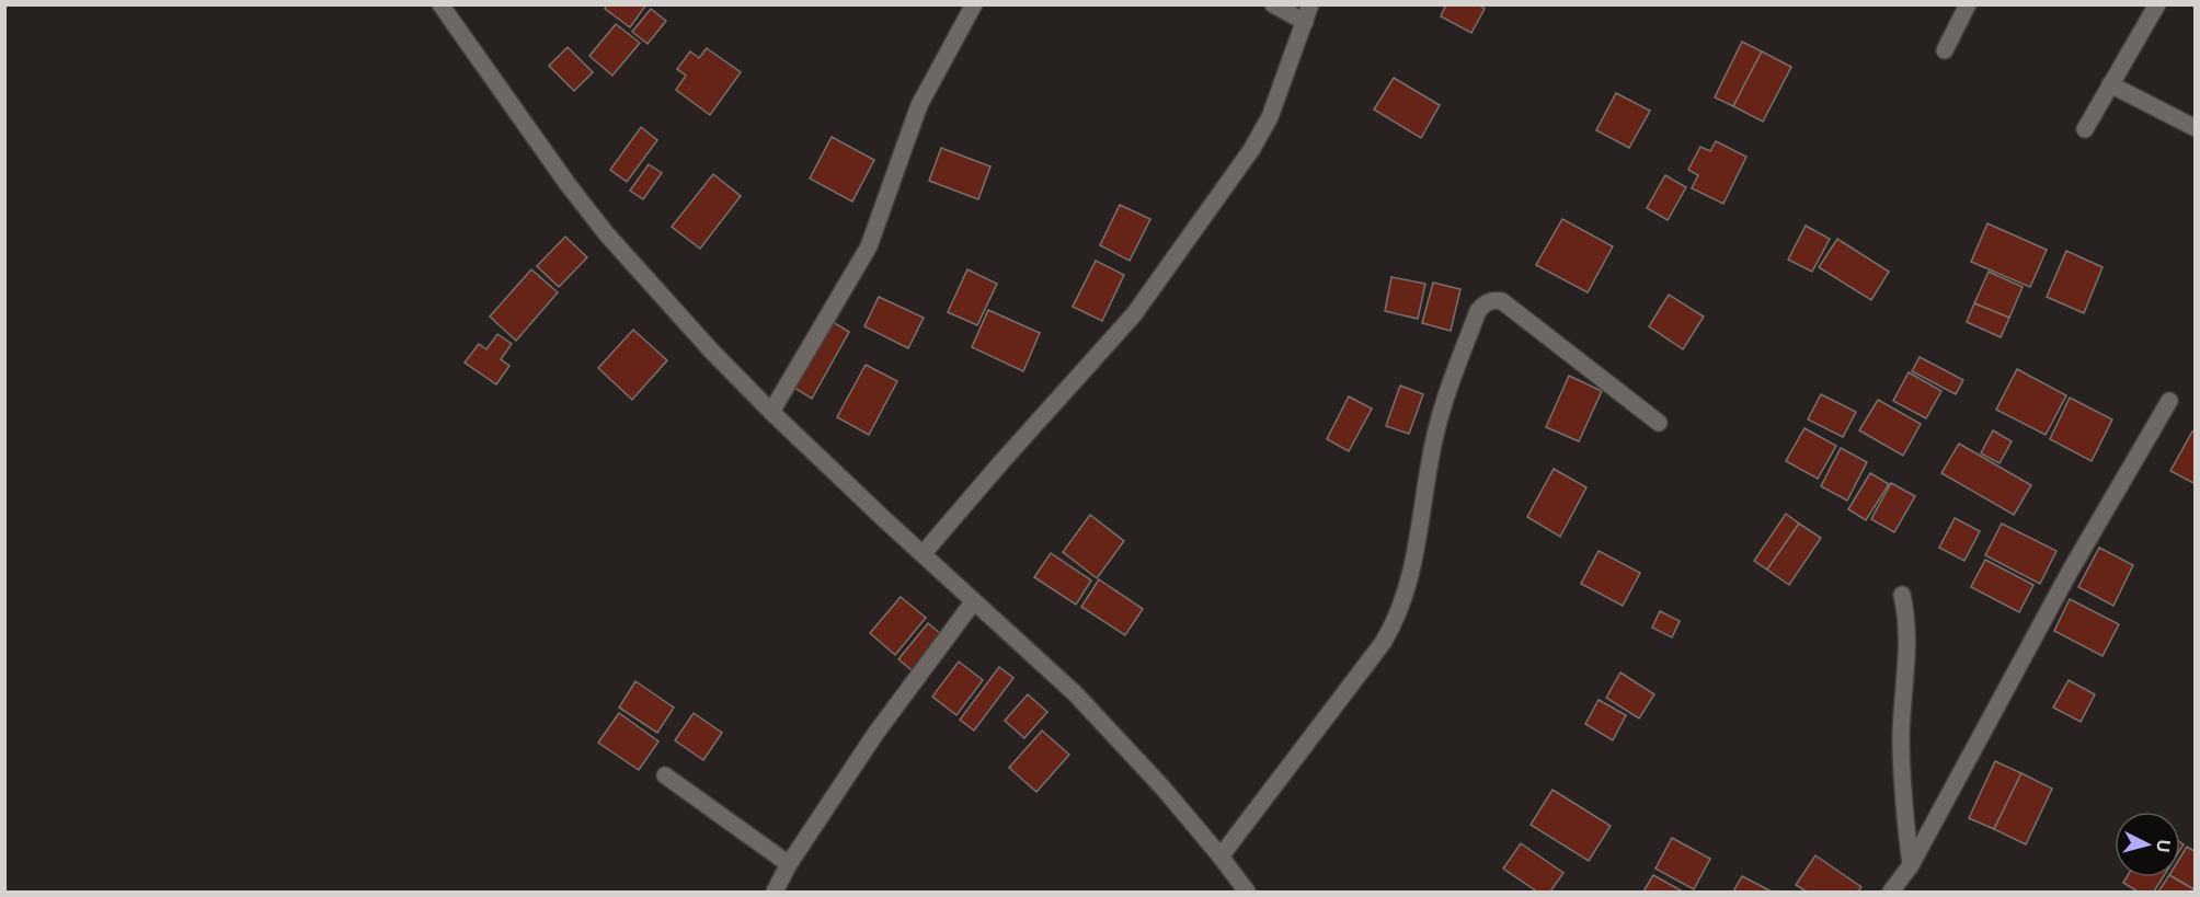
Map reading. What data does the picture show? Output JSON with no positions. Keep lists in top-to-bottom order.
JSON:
{
  "north": "right"
}
